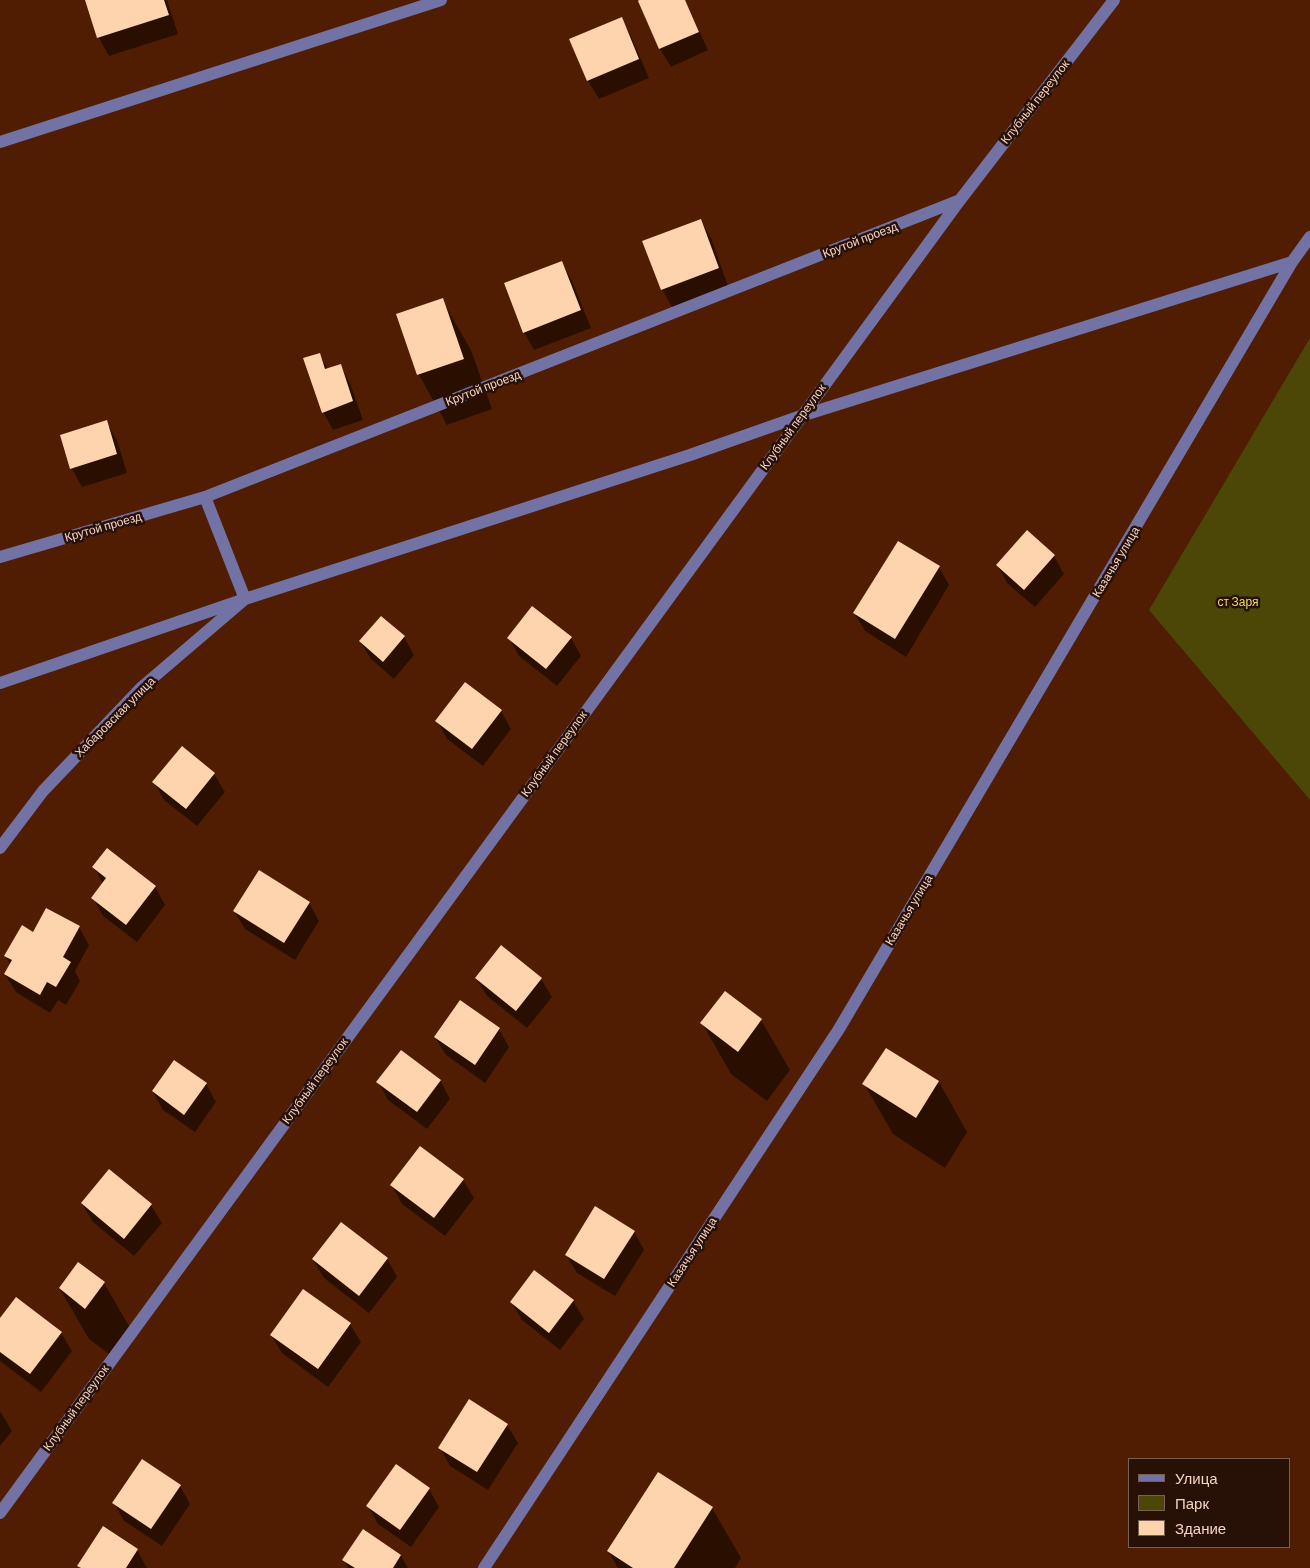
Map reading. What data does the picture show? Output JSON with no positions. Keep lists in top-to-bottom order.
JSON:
{
  "streets": {
    "street": [
      "Клубный переулок",
      "Крутой проезд",
      "Казачья улица",
      "Хабаровская улица"
    ]
  },
  "crossings": [
    ["Клубный переулок", "Крутой проезд"]
  ],
  "parks": ["ст Заря"],
  "legend": ["Улица", "Парк", "Здание"]
}
